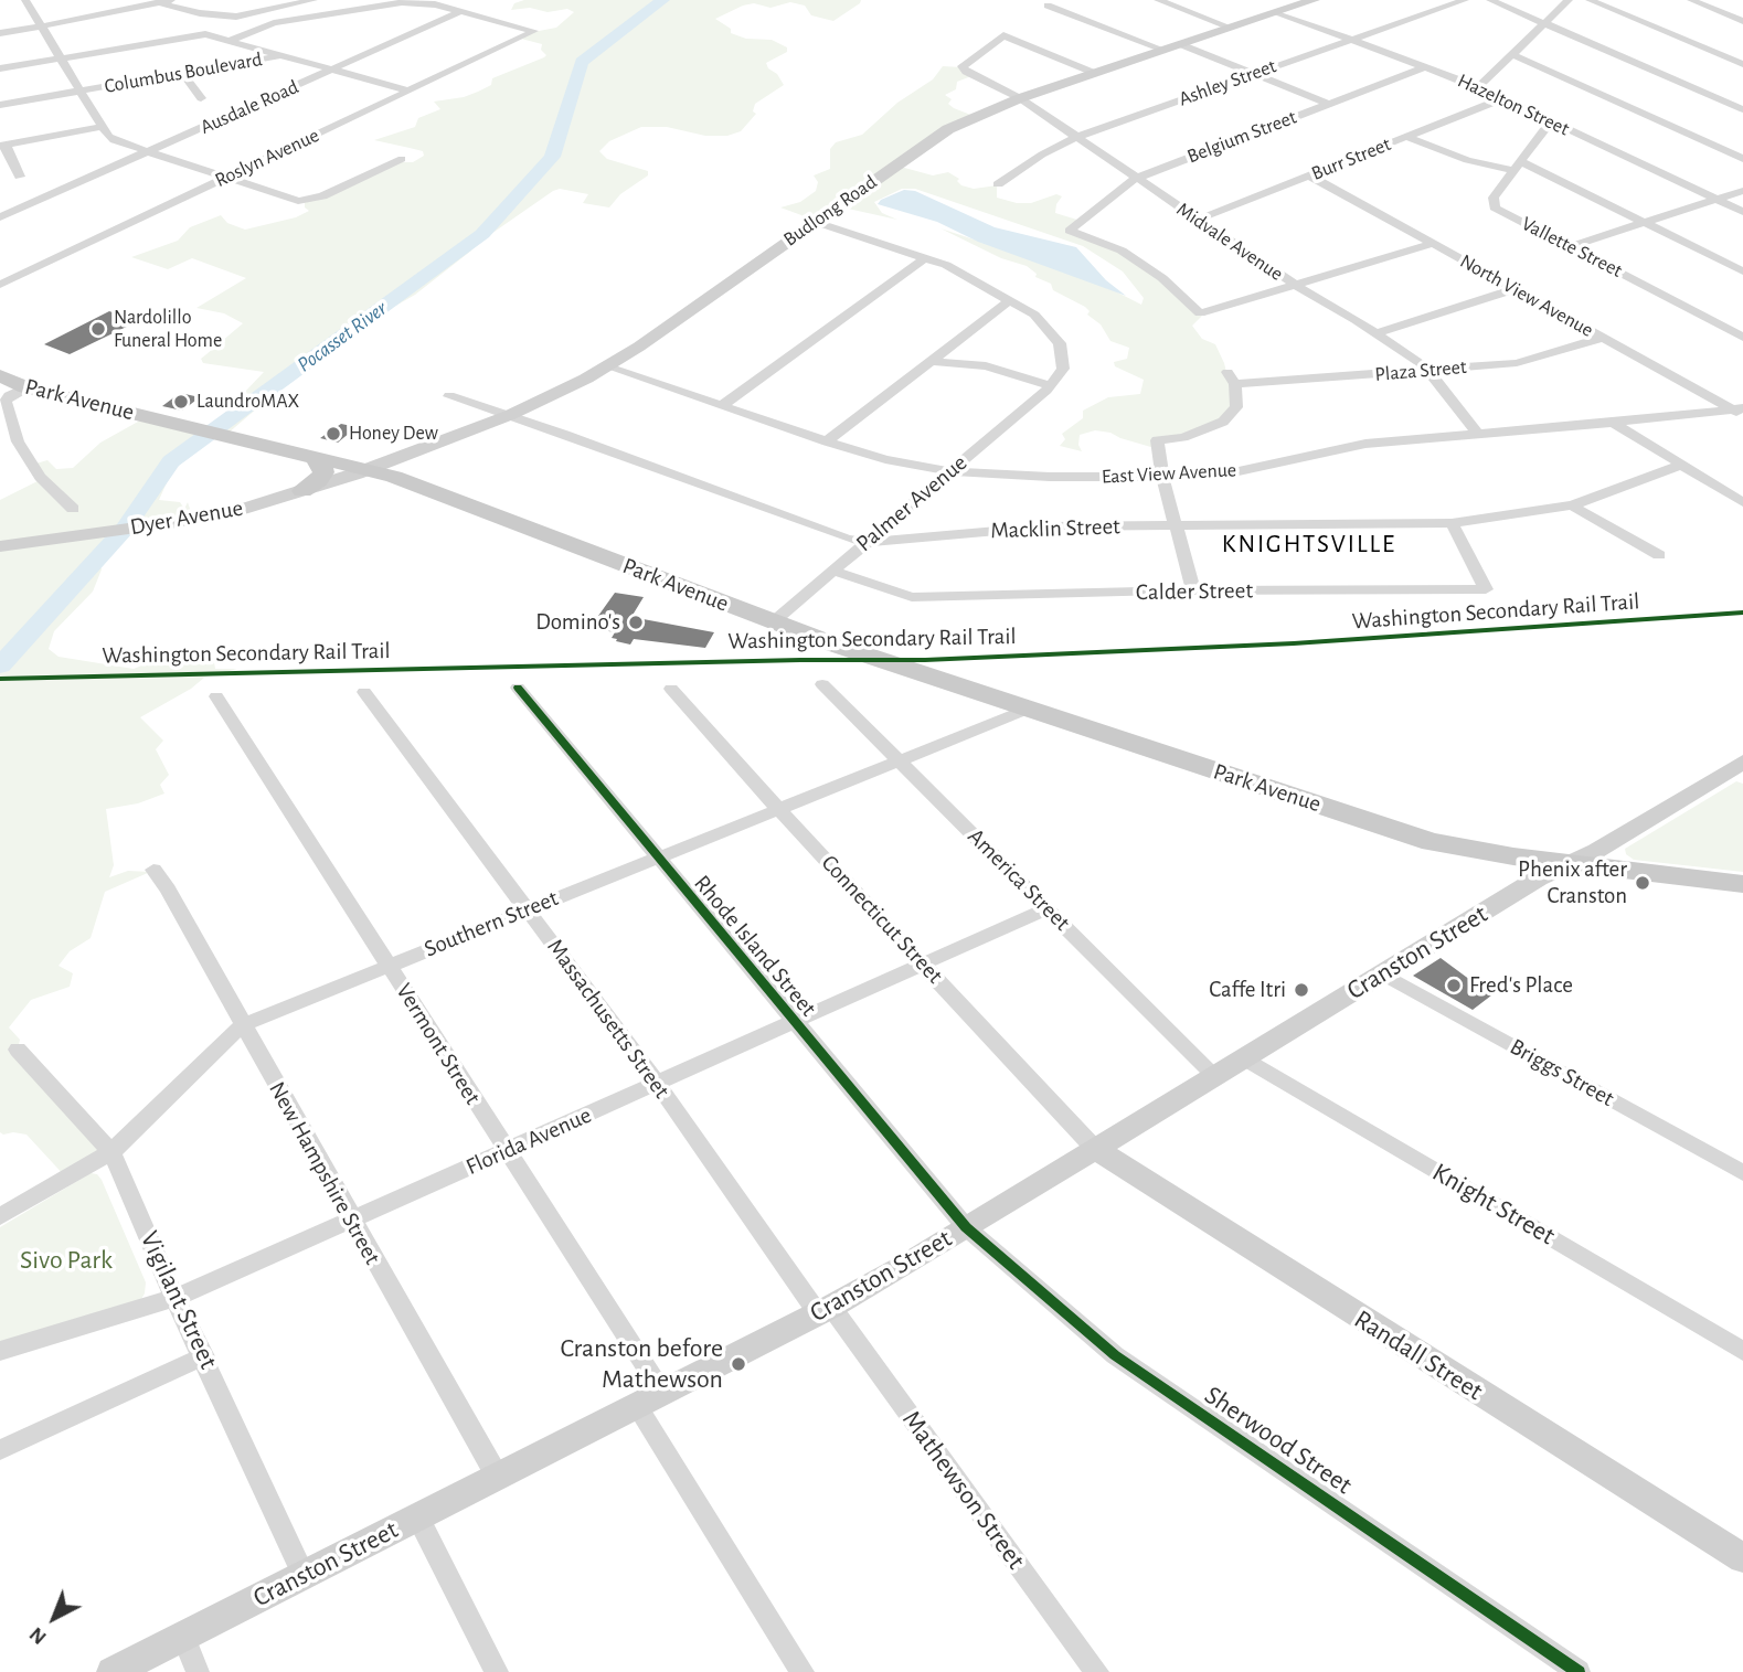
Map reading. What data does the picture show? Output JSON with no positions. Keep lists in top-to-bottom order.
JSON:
{
  "streets": {
    "main road": [
      "Budlong Road",
      "Park Avenue",
      "Dyer Avenue",
      "Cranston Street",
      "Randall Street"
    ],
    "street": [
      "Columbus Boulevard",
      "Ashley Street",
      "Hazelton Street",
      "Ausdale Road",
      "Belgium Street",
      "Roslyn Avenue",
      "Burr Street",
      "Midvale Avenue",
      "Vallette Street",
      "North View Avenue",
      "Plaza Street",
      "East View Avenue",
      "Palmer Avenue",
      "Macklin Street",
      "Calder Street",
      "America Street",
      "Connecticut Street",
      "Southern Street",
      "Rhode Island Street",
      "Massachusetts Street",
      "Vermont Street",
      "Briggs Street",
      "Florida Avenue",
      "New Hampshire Street",
      "Knight Street",
      "Vigilant Street",
      "Sherwood Street",
      "Mathewson Street"
    ],
    "cycle path": ["Washington Secondary Rail Trail"]
  },
  "crossings": [
    ["Columbus Boulevard", "Ausdale Road"],
    ["Columbus Boulevard", "Roslyn Avenue"],
    ["Ashley Street", "Hazelton Street"],
    ["Ashley Street", "Midvale Avenue"],
    ["Hazelton Street", "Belgium Street"],
    ["Hazelton Street", "Burr Street"],
    ["Hazelton Street", "Budlong Road"],
    ["Hazelton Street", "Vallette Street"],
    ["Ausdale Road", "Roslyn Avenue"],
    ["Belgium Street", "Midvale Avenue"],
    ["Burr Street", "Midvale Avenue"],
    ["Burr Street", "North View Avenue"],
    ["Budlong Road", "Midvale Avenue"],
    ["Budlong Road", "Park Avenue"],
    ["Budlong Road", "East View Avenue"],
    ["Budlong Road", "Dyer Avenue"],
    ["Budlong Road", "Macklin Street"],
    ["Midvale Avenue", "Plaza Street"],
    ["Midvale Avenue", "East View Avenue"],
    ["North View Avenue", "Plaza Street"],
    ["North View Avenue", "East View Avenue"],
    ["Plaza Street", "East View Avenue"],
    ["Park Avenue", "Palmer Avenue"],
    ["Park Avenue", "Dyer Avenue"],
    ["Park Avenue", "Southern Street"],
    ["Park Avenue", "Cranston Street"],
    ["East View Avenue", "Palmer Avenue"],
    ["Palmer Avenue", "Macklin Street"],
    ["Palmer Avenue", "Calder Street"],
    ["Macklin Street", "Calder Street"],
    ["America Street", "Southern Street"],
    ["America Street", "Cranston Street"],
    ["America Street", "Florida Avenue"],
    ["Connecticut Street", "Southern Street"],
    ["Connecticut Street", "Cranston Street"],
    ["Connecticut Street", "Florida Avenue"],
    ["Connecticut Street", "Randall Street"],
    ["Southern Street", "Rhode Island Street"],
    ["Southern Street", "Massachusetts Street"],
    ["Southern Street", "Vermont Street"],
    ["Southern Street", "New Hampshire Street"],
    ["Southern Street", "Vigilant Street"],
    ["Rhode Island Street", "Cranston Street"],
    ["Rhode Island Street", "Florida Avenue"],
    ["Rhode Island Street", "Sherwood Street"],
    ["Cranston Street", "Massachusetts Street"],
    ["Cranston Street", "Vermont Street"],
    ["Cranston Street", "Briggs Street"],
    ["Cranston Street", "New Hampshire Street"],
    ["Cranston Street", "Knight Street"],
    ["Cranston Street", "Vigilant Street"],
    ["Cranston Street", "Randall Street"],
    ["Cranston Street", "Sherwood Street"],
    ["Cranston Street", "Mathewson Street"],
    ["Massachusetts Street", "Florida Avenue"],
    ["Massachusetts Street", "Mathewson Street"],
    ["Vermont Street", "Florida Avenue"],
    ["Florida Avenue", "New Hampshire Street"],
    ["Florida Avenue", "Vigilant Street"]
  ],
  "districts": ["KNIGHTSVILLE"],
  "water": ["Pocasset River"],
  "parks": ["Sivo Park"],
  "places": [
    "Nardolillo Funeral Home",
    "LaundroMAX",
    "Honey Dew",
    "Domino's",
    "Phenix after Cranston",
    "Fred's Place",
    "Caffe Itri",
    "Cranston before Mathewson"
  ],
  "north": "bottom left"
}
